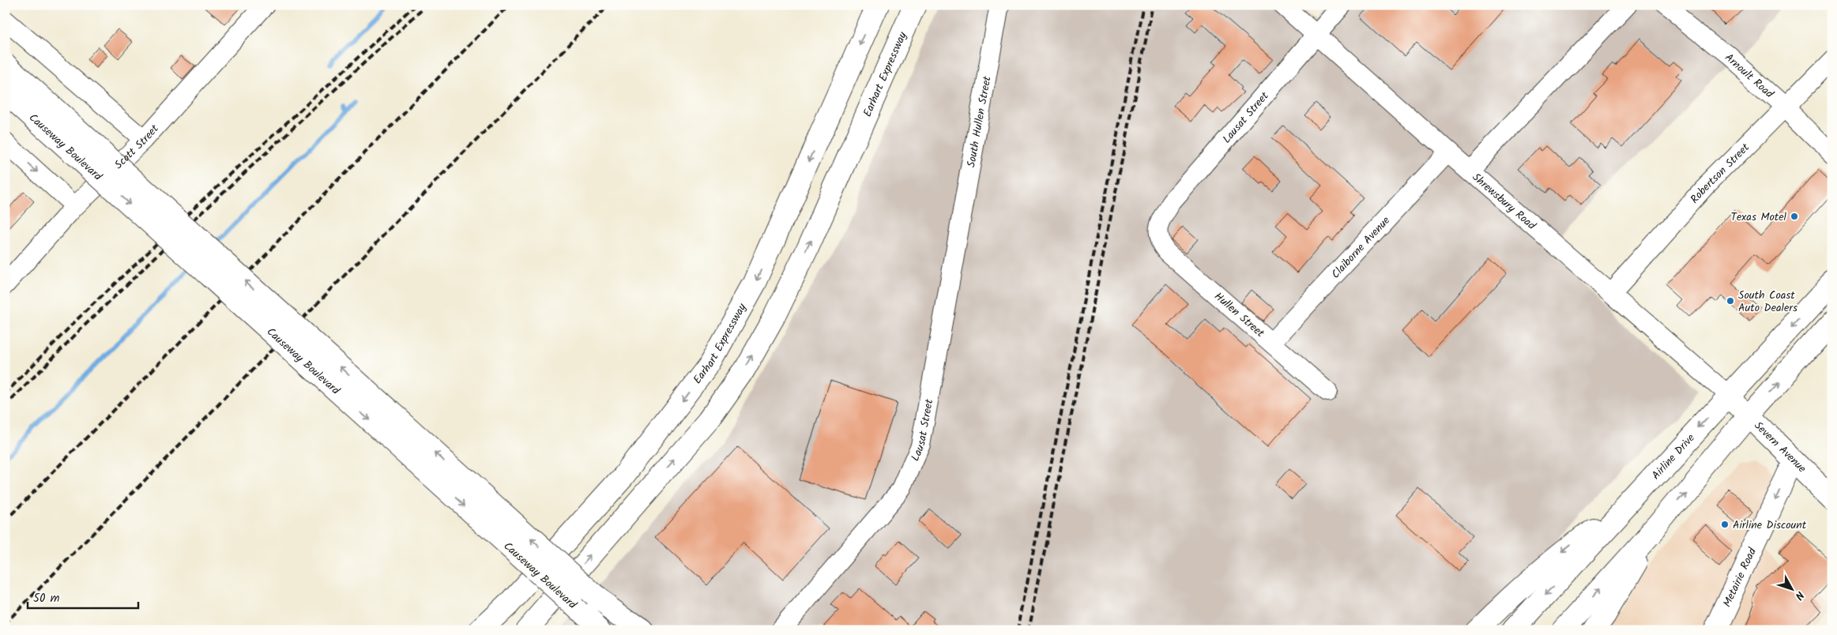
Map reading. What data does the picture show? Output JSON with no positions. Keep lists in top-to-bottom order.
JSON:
{
  "streets": {
    "main road": [
      "Earhart Expressway",
      "Causeway Boulevard",
      "Severn Avenue",
      "Airline Drive",
      "Metairie Road"
    ],
    "street": [
      "Arnoult Road",
      "Lausat Street",
      "South Hullen Street",
      "Scott Street",
      "Robertson Street",
      "Shrewsbury Road",
      "Claiborne Avenue",
      "Hullen Street"
    ]
  },
  "crossings": [
    ["Arnoult Road", "Robertson Street"],
    ["Lausat Street", "South Hullen Street"],
    ["Lausat Street", "Shrewsbury Road"],
    ["Lausat Street", "Hullen Street"],
    ["Robertson Street", "Shrewsbury Road"],
    ["Shrewsbury Road", "Claiborne Avenue"],
    ["Shrewsbury Road", "Severn Avenue"],
    ["Shrewsbury Road", "Airline Drive"],
    ["Claiborne Avenue", "Hullen Street"],
    ["Severn Avenue", "Airline Drive"],
    ["Severn Avenue", "Metairie Road"]
  ],
  "places": ["Texas Motel", "South Coast Auto Dealers", "Airline Discount"],
  "scale_bar": "50 m",
  "north": "bottom right"
}
